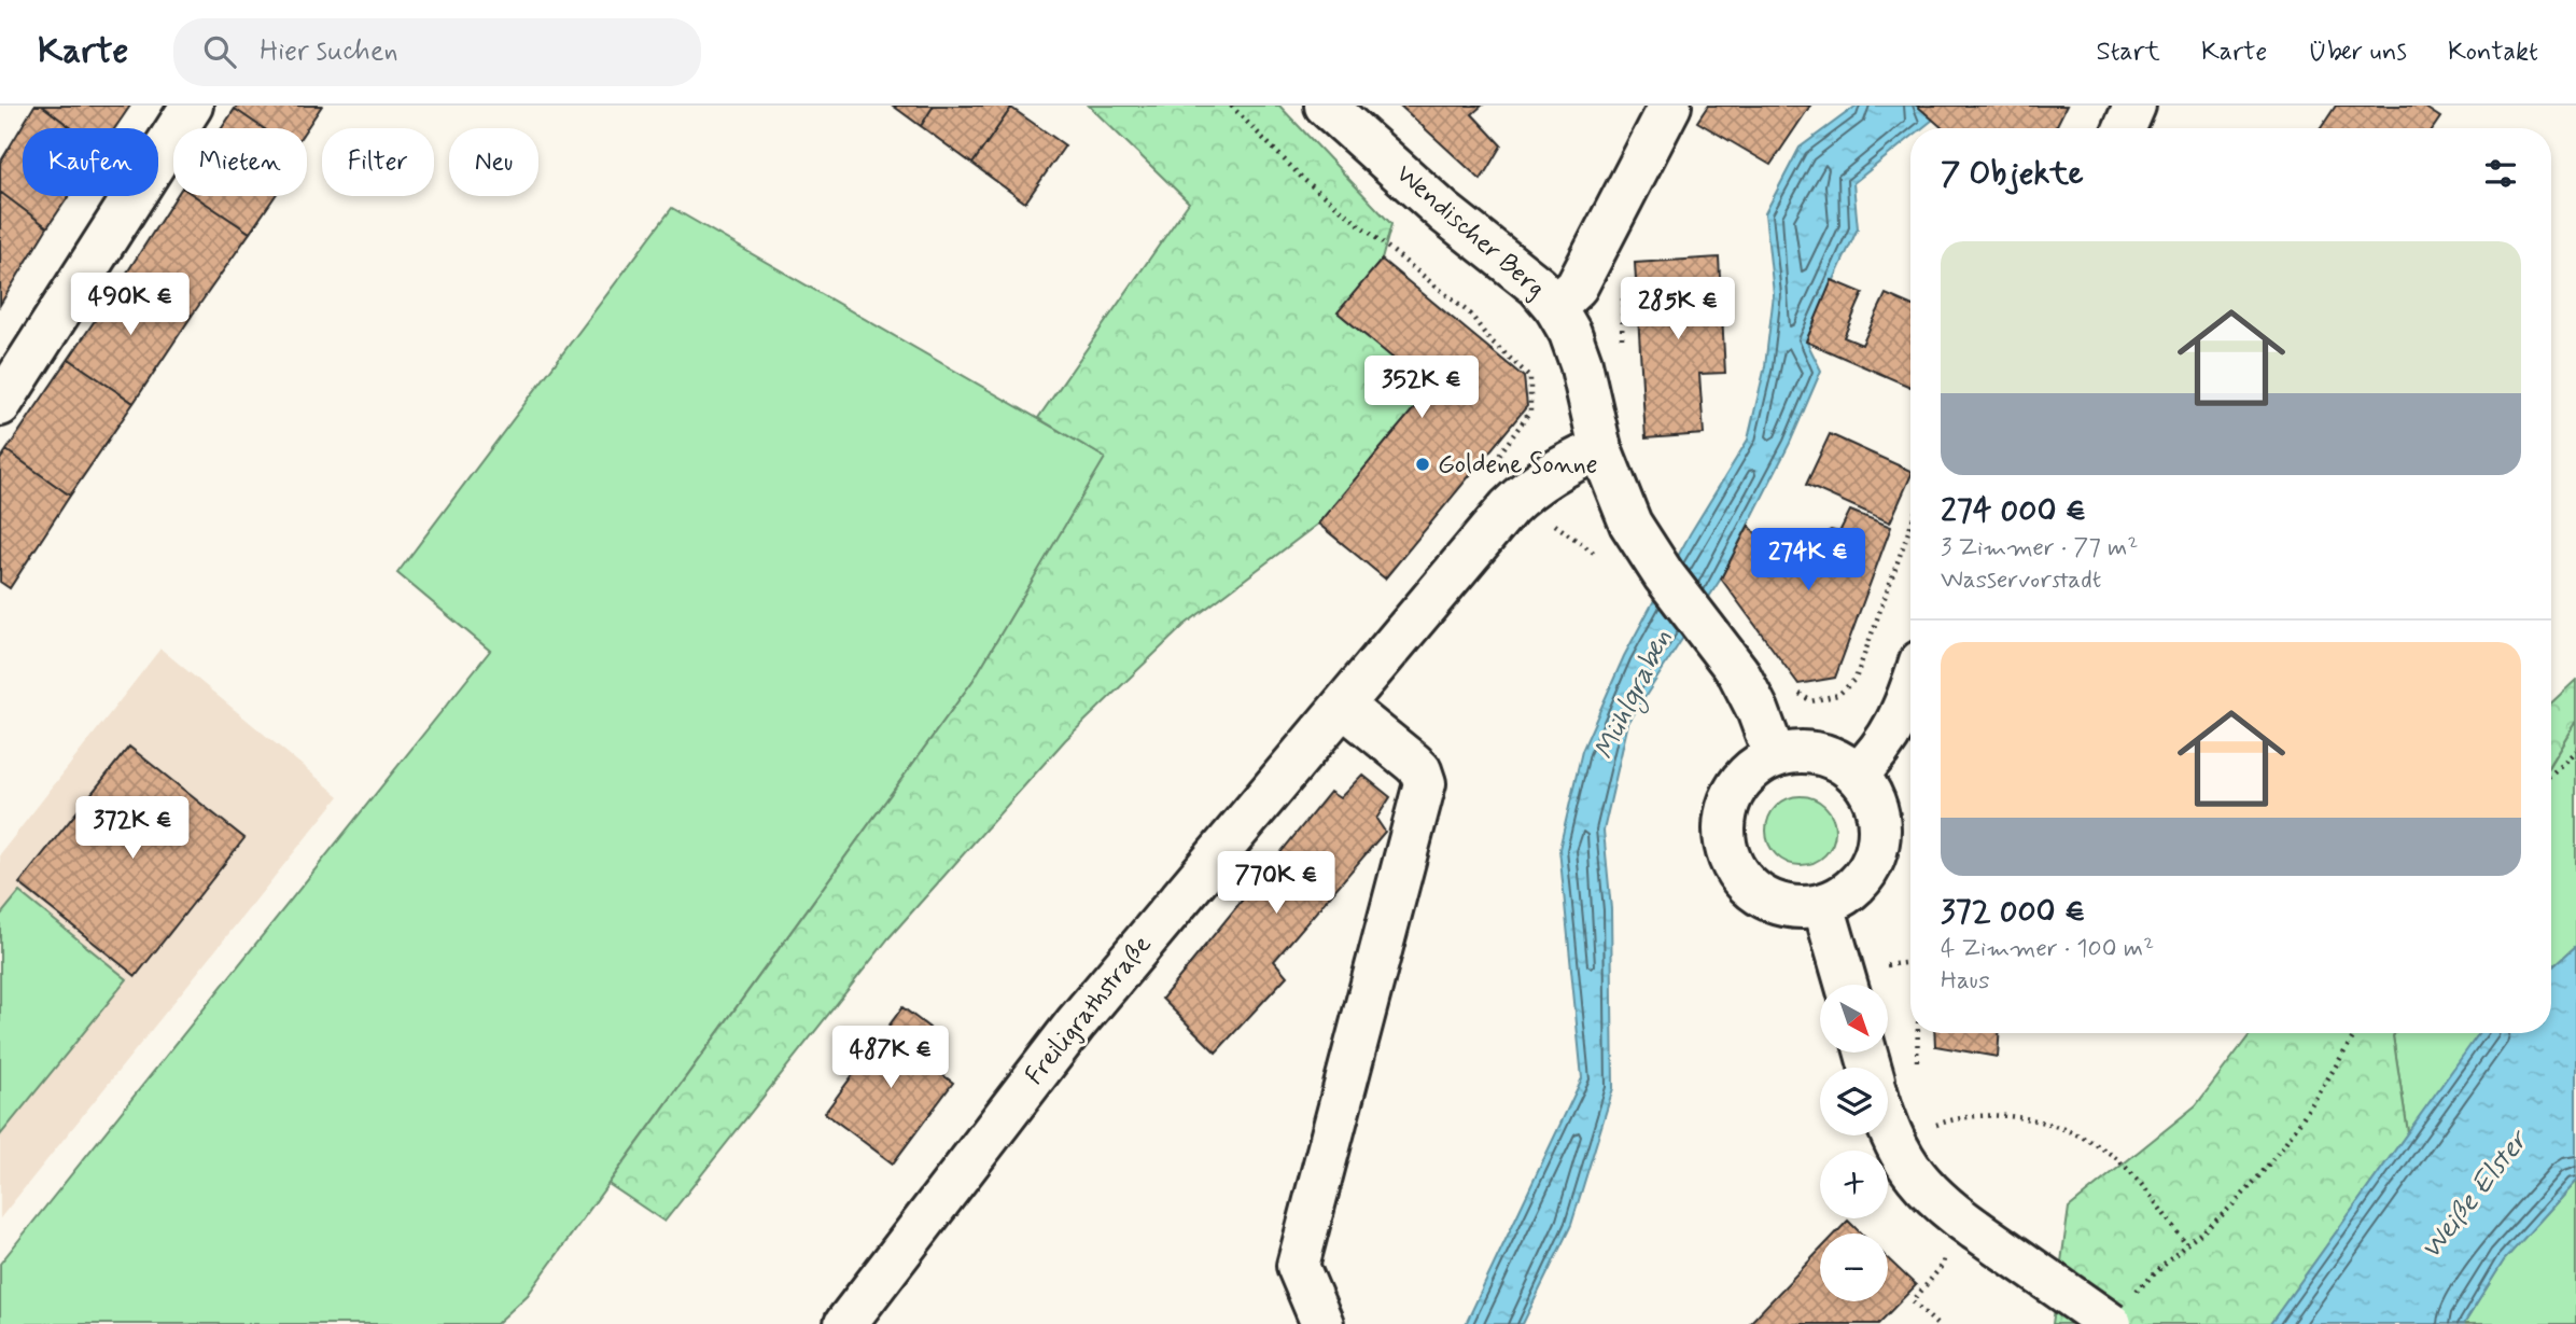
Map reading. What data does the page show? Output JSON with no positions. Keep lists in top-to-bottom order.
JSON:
{
  "streets": {
    "street": ["Wendischer Berg", "Freiligrathstraße"]
  },
  "crossings": [
    ["Wendischer Berg", "Freiligrathstraße"]
  ],
  "water": ["Mühlgraben", "Weiße Elster"],
  "places": ["Goldene Sonne"],
  "north": "bottom right",
  "page": {
    "header": "Karte",
    "search": "Hier suchen",
    "nav": [
      "Start",
      "Karte",
      "Über uns",
      "Kontakt"
    ],
    "chip": [
      "Kaufen",
      "Mieten",
      "Filter",
      "Neu"
    ],
    "heading": "7 Objekte",
    "list": [
      {
        "name": "274 000 €",
        "note": "3 Zimmer · 77 m² · Wasservorstadt"
      },
      {
        "name": "372 000 €",
        "note": "4 Zimmer · 100 m² · Haus"
      }
    ],
    "price": [
      "490K €",
      "285K €",
      "352K €",
      "274K €",
      "372K €",
      "770K €",
      "487K €"
    ],
    "map_buttons": ["+", "−"]
  }
}
